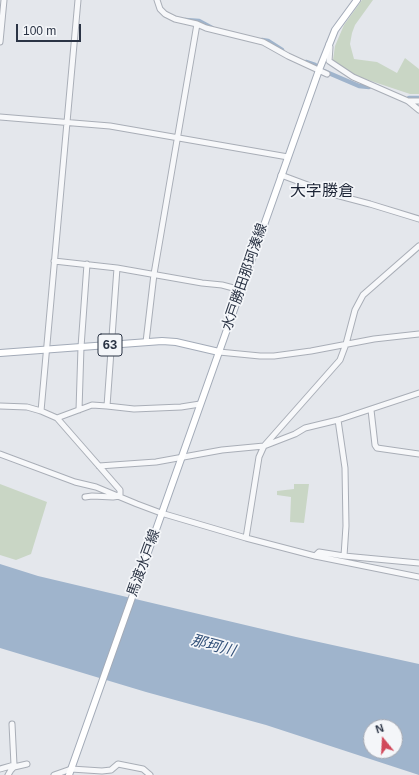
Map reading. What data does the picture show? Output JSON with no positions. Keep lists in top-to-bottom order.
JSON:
{
  "streets": {
    "main road": ["水戸勝田那珂湊線", "63", "馬渡水戸線"]
  },
  "crossings": [
    ["水戸勝田那珂湊線", "63"],
    ["水戸勝田那珂湊線", "馬渡水戸線"],
    ["63", "馬渡水戸線"]
  ],
  "districts": ["大字勝倉"],
  "water": ["那珂川"],
  "scale_bar": "100 m",
  "north": "top"
}
